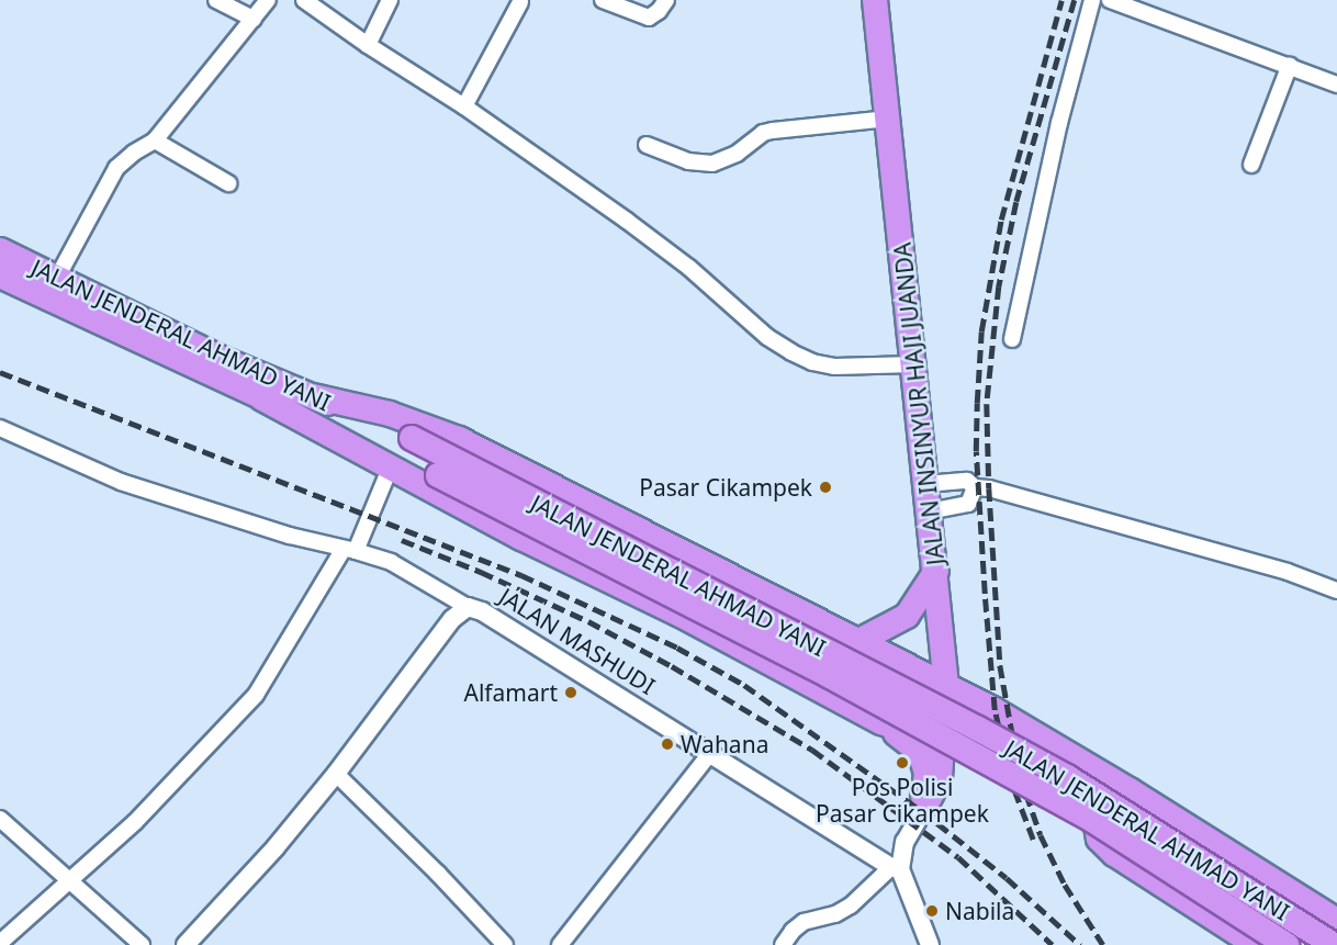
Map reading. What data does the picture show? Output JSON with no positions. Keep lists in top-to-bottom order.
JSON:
{
  "streets": {
    "highway": ["JALAN JENDERAL AHMAD YANI", "JALAN INSINYUR HAJI JUANDA"],
    "street": ["JALAN MASHUDI"]
  },
  "places": [
    "Pasar Cikampek",
    "Alfamart",
    "Wahana",
    "Pos Polisi Pasar Cikampek",
    "Nabila"
  ]
}
